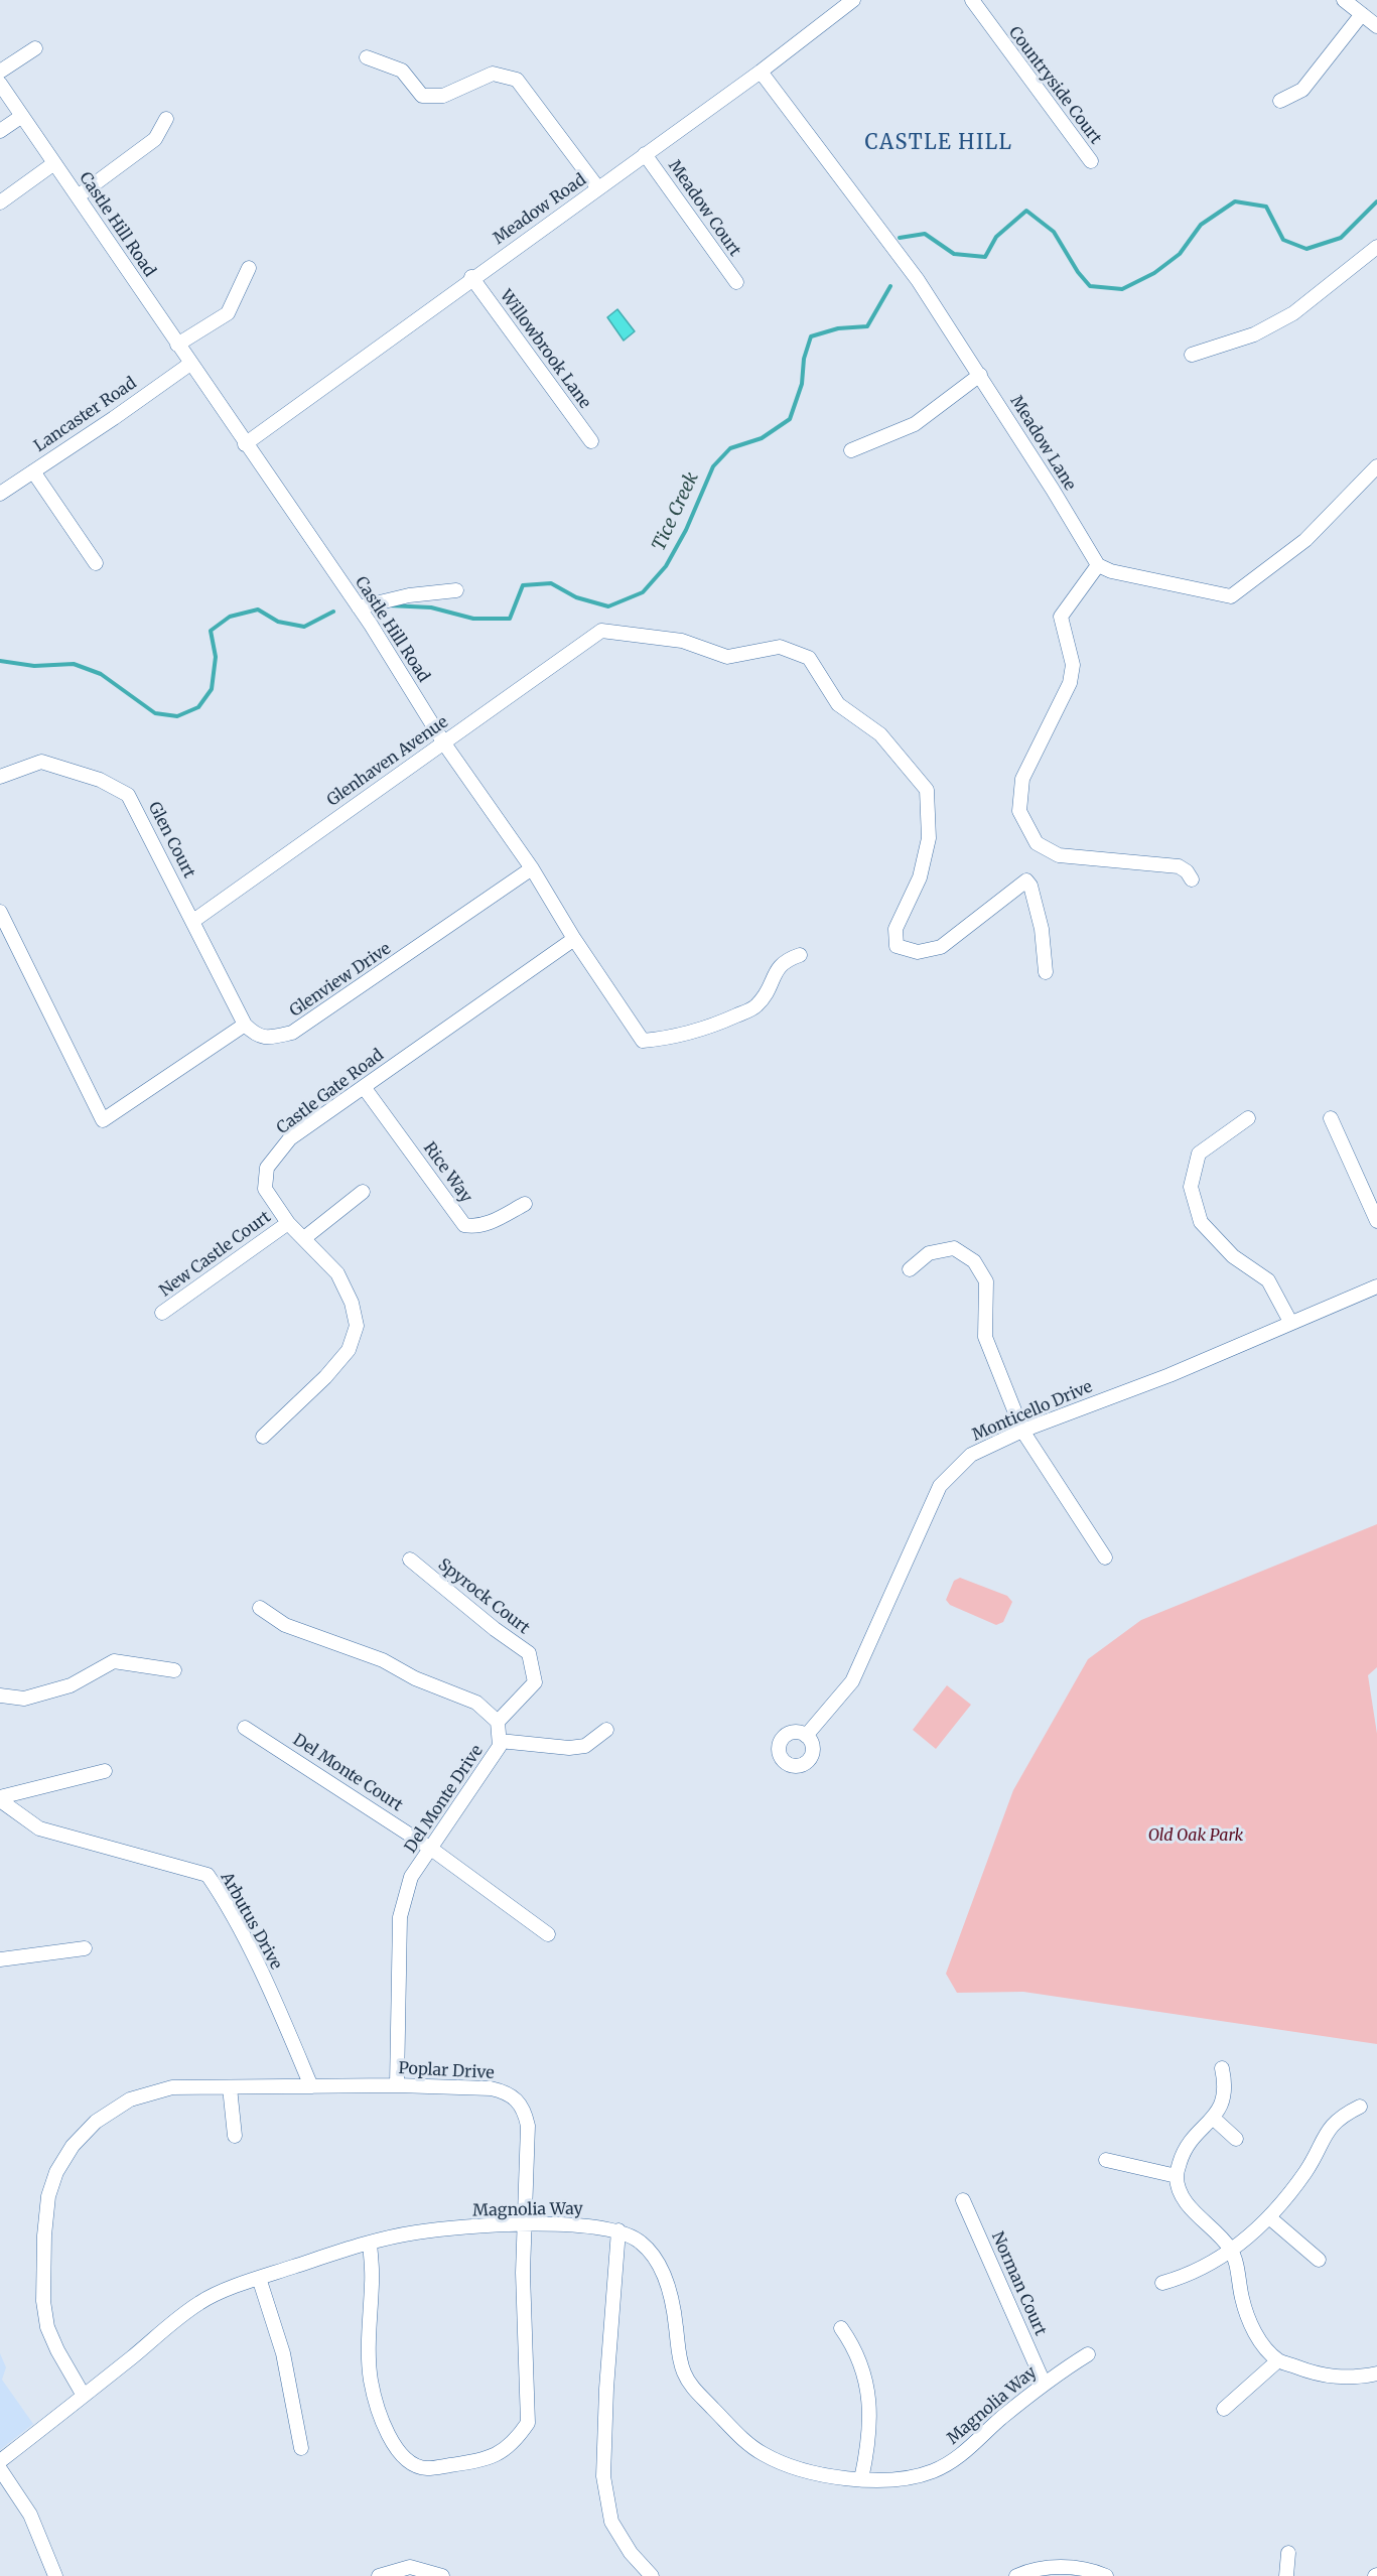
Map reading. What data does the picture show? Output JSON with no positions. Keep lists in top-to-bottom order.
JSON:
{
  "streets": {
    "street": [
      "Countryside Court",
      "Meadow Court",
      "Meadow Road",
      "Castle Hill Road",
      "Willowbrook Lane",
      "Lancaster Road",
      "Meadow Lane",
      "Glenhaven Avenue",
      "Glen Court",
      "Glenview Drive",
      "Castle Gate Road",
      "Rice Way",
      "New Castle Court",
      "Monticello Drive",
      "Spyrock Court",
      "Del Monte Court",
      "Del Monte Drive",
      "Arbutus Drive",
      "Poplar Drive",
      "Magnolia Way",
      "Norman Court"
    ]
  },
  "crossings": [
    ["Meadow Court", "Meadow Road"],
    ["Meadow Road", "Castle Hill Road"],
    ["Meadow Road", "Willowbrook Lane"],
    ["Meadow Road", "Meadow Lane"],
    ["Castle Hill Road", "Lancaster Road"],
    ["Castle Hill Road", "Glenhaven Avenue"],
    ["Castle Hill Road", "Glenview Drive"],
    ["Castle Hill Road", "Castle Gate Road"],
    ["Glenhaven Avenue", "Glen Court"],
    ["Glen Court", "Glenview Drive"],
    ["Castle Gate Road", "Rice Way"],
    ["Castle Gate Road", "New Castle Court"],
    ["Spyrock Court", "Del Monte Drive"],
    ["Del Monte Court", "Del Monte Drive"],
    ["Del Monte Drive", "Poplar Drive"],
    ["Arbutus Drive", "Poplar Drive"],
    ["Poplar Drive", "Magnolia Way"],
    ["Magnolia Way", "Norman Court"]
  ],
  "districts": ["CASTLE HILL"],
  "water": ["Tice Creek"],
  "parks": ["Old Oak Park"]
}
